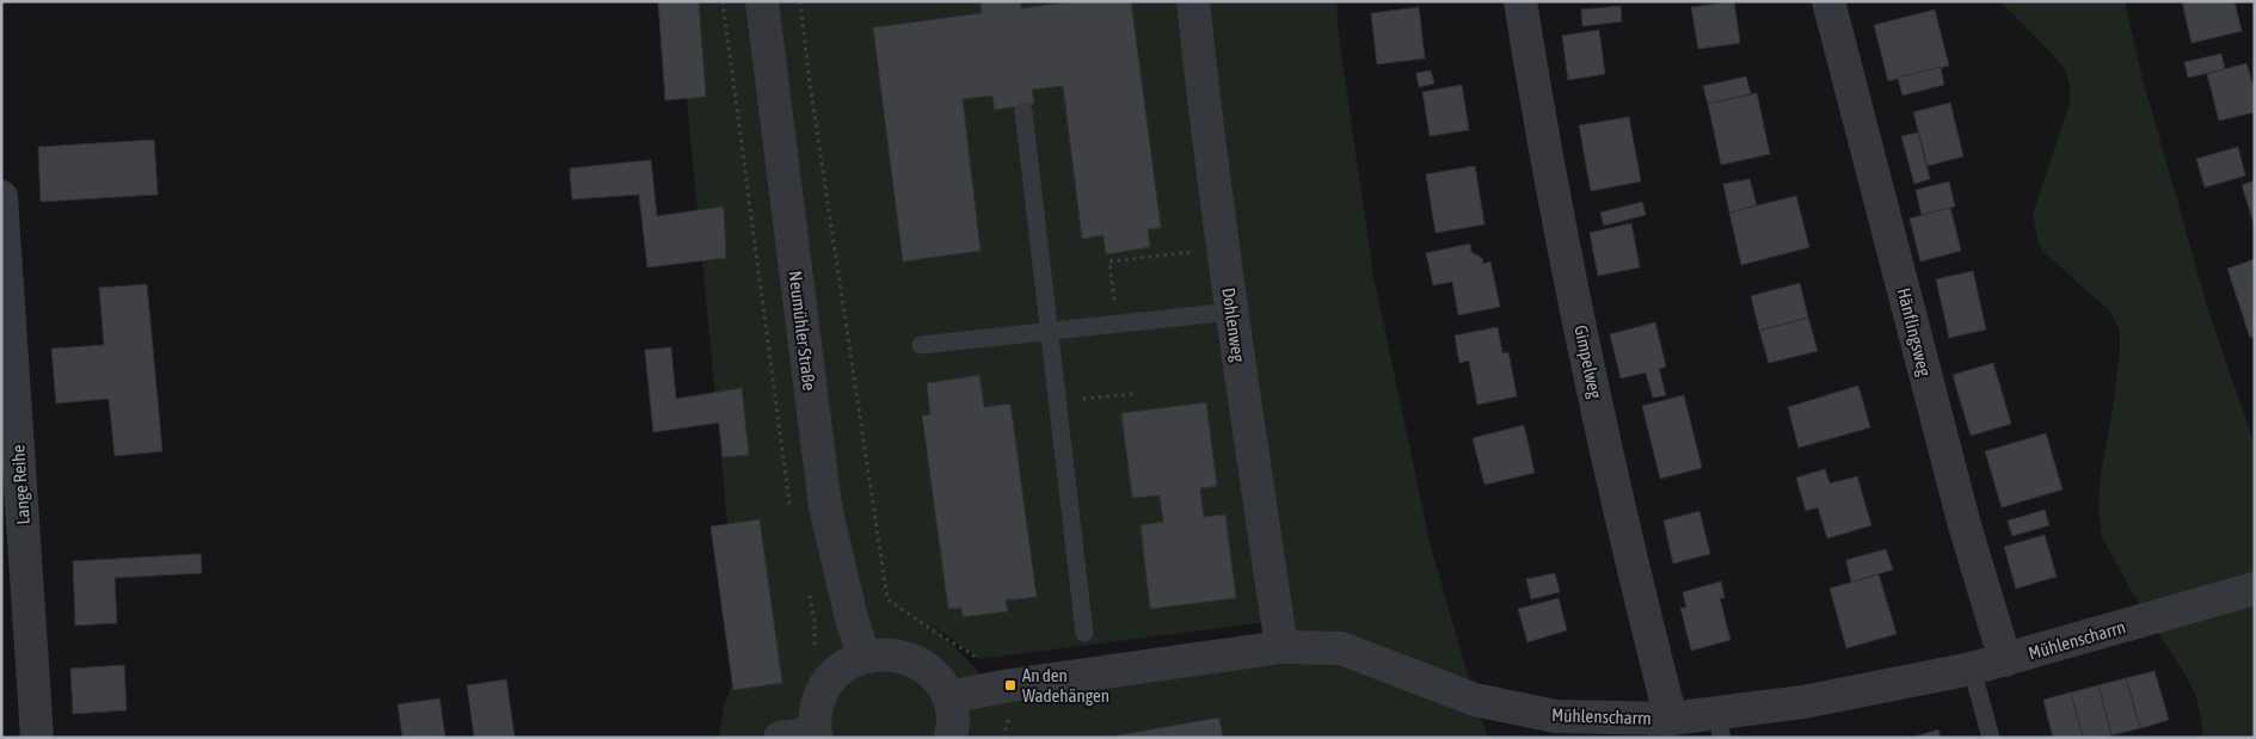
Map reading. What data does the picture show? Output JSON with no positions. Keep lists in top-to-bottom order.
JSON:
{
  "streets": {
    "street": [
      "Dohlenweg",
      "Neumühler Straße",
      "Hänflingsweg",
      "Gimpelweg",
      "Lange Reihe",
      "Mühlenscharrn"
    ]
  },
  "crossings": [
    ["Dohlenweg", "Mühlenscharrn"],
    ["Hänflingsweg", "Mühlenscharrn"],
    ["Gimpelweg", "Mühlenscharrn"]
  ],
  "places": {
    "transit": ["An den Wadehängen"]
  }
}
